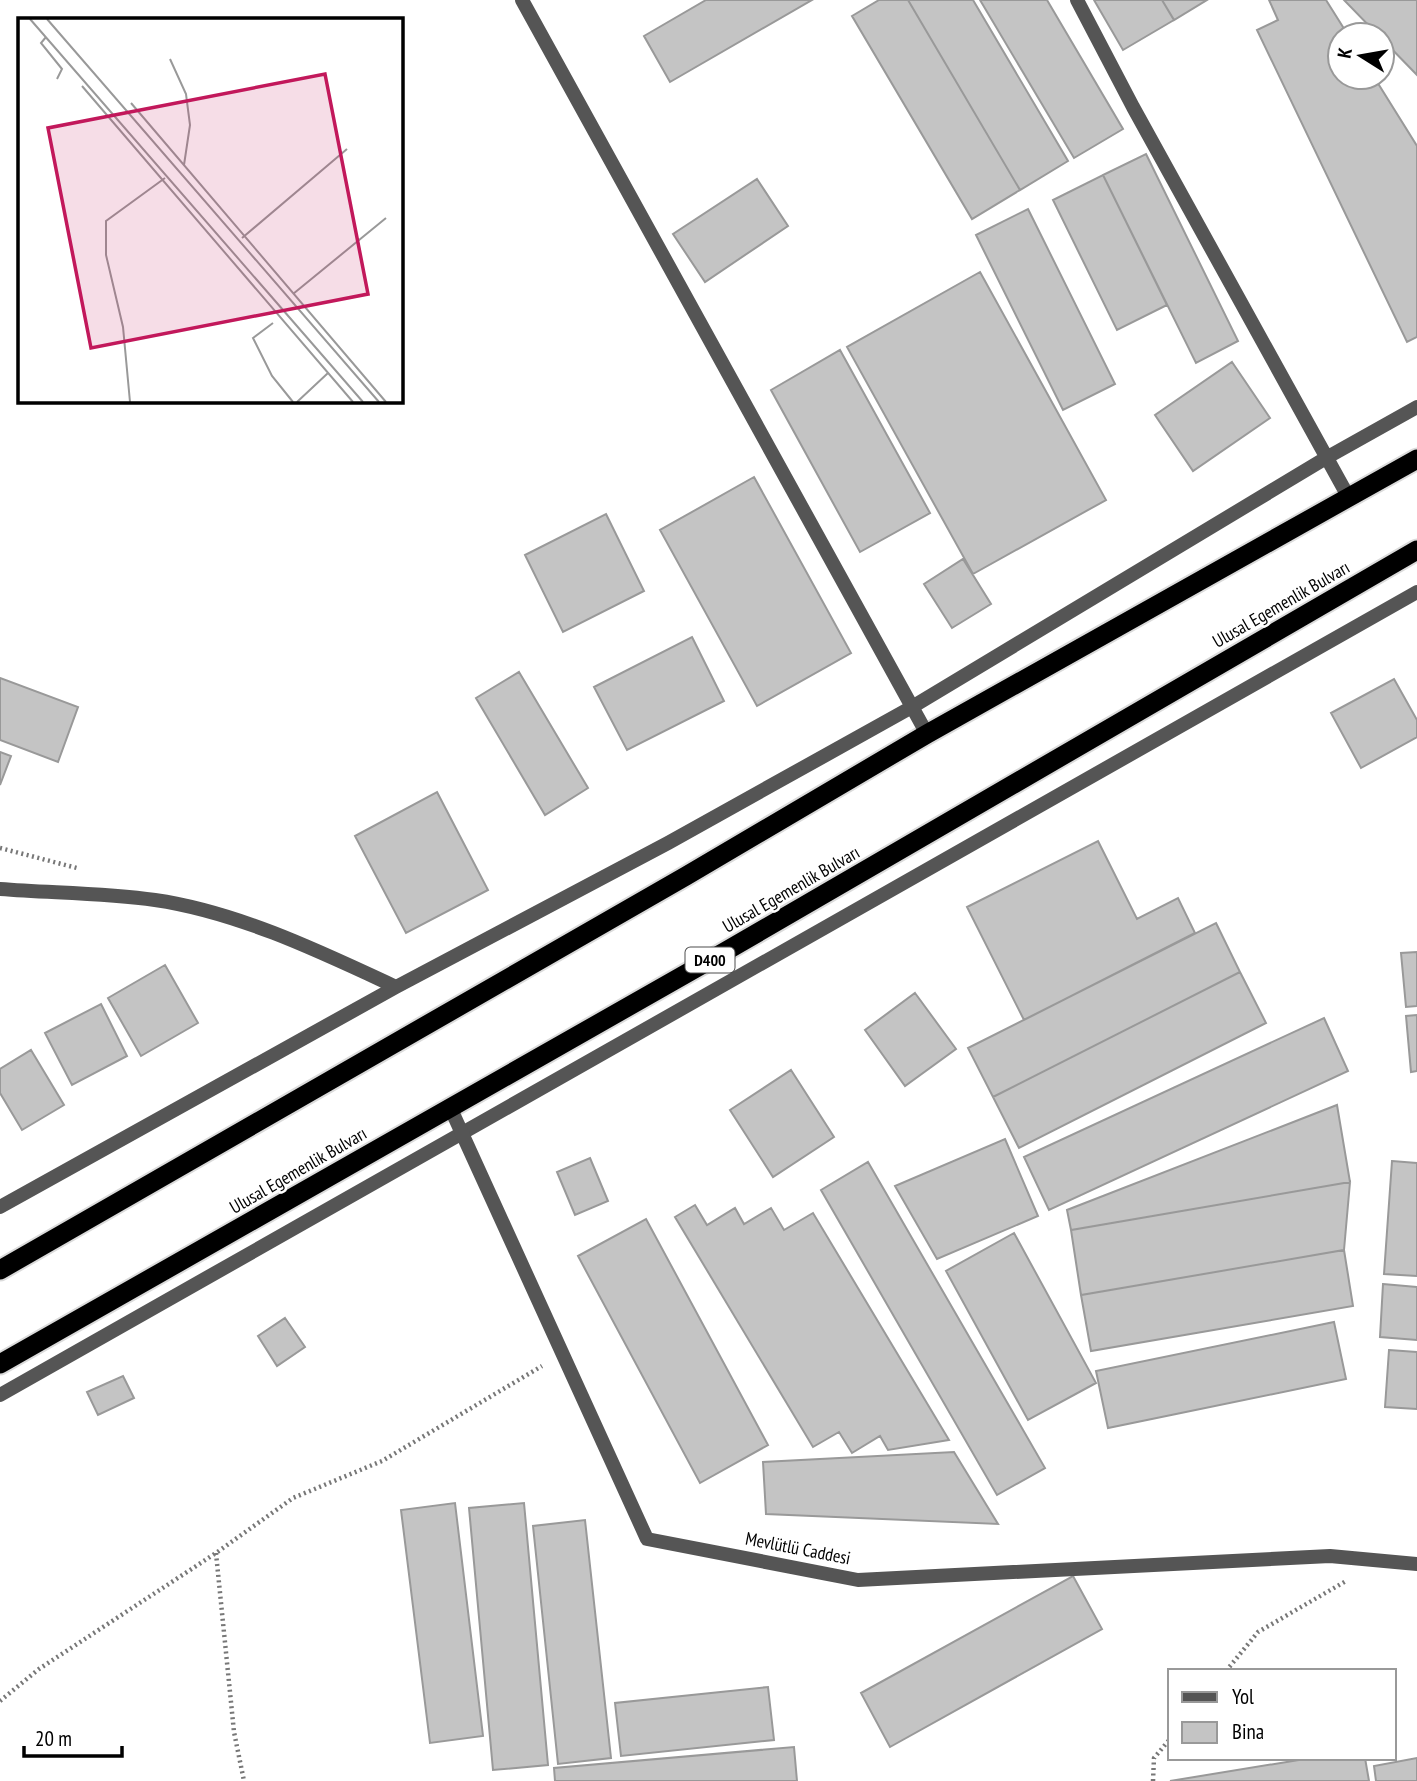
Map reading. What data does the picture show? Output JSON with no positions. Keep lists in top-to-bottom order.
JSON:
{
  "streets": {
    "highway": ["Ulusal Egemenlik Bulvarı", "D400"],
    "street": ["Mevlütlü Caddesi"]
  },
  "crossings": [
    ["Ulusal Egemenlik Bulvarı", "Mevlütlü Caddesi"]
  ],
  "legend": ["Yol", "Bina"],
  "scale_bar": "20 m",
  "north": "left"
}
